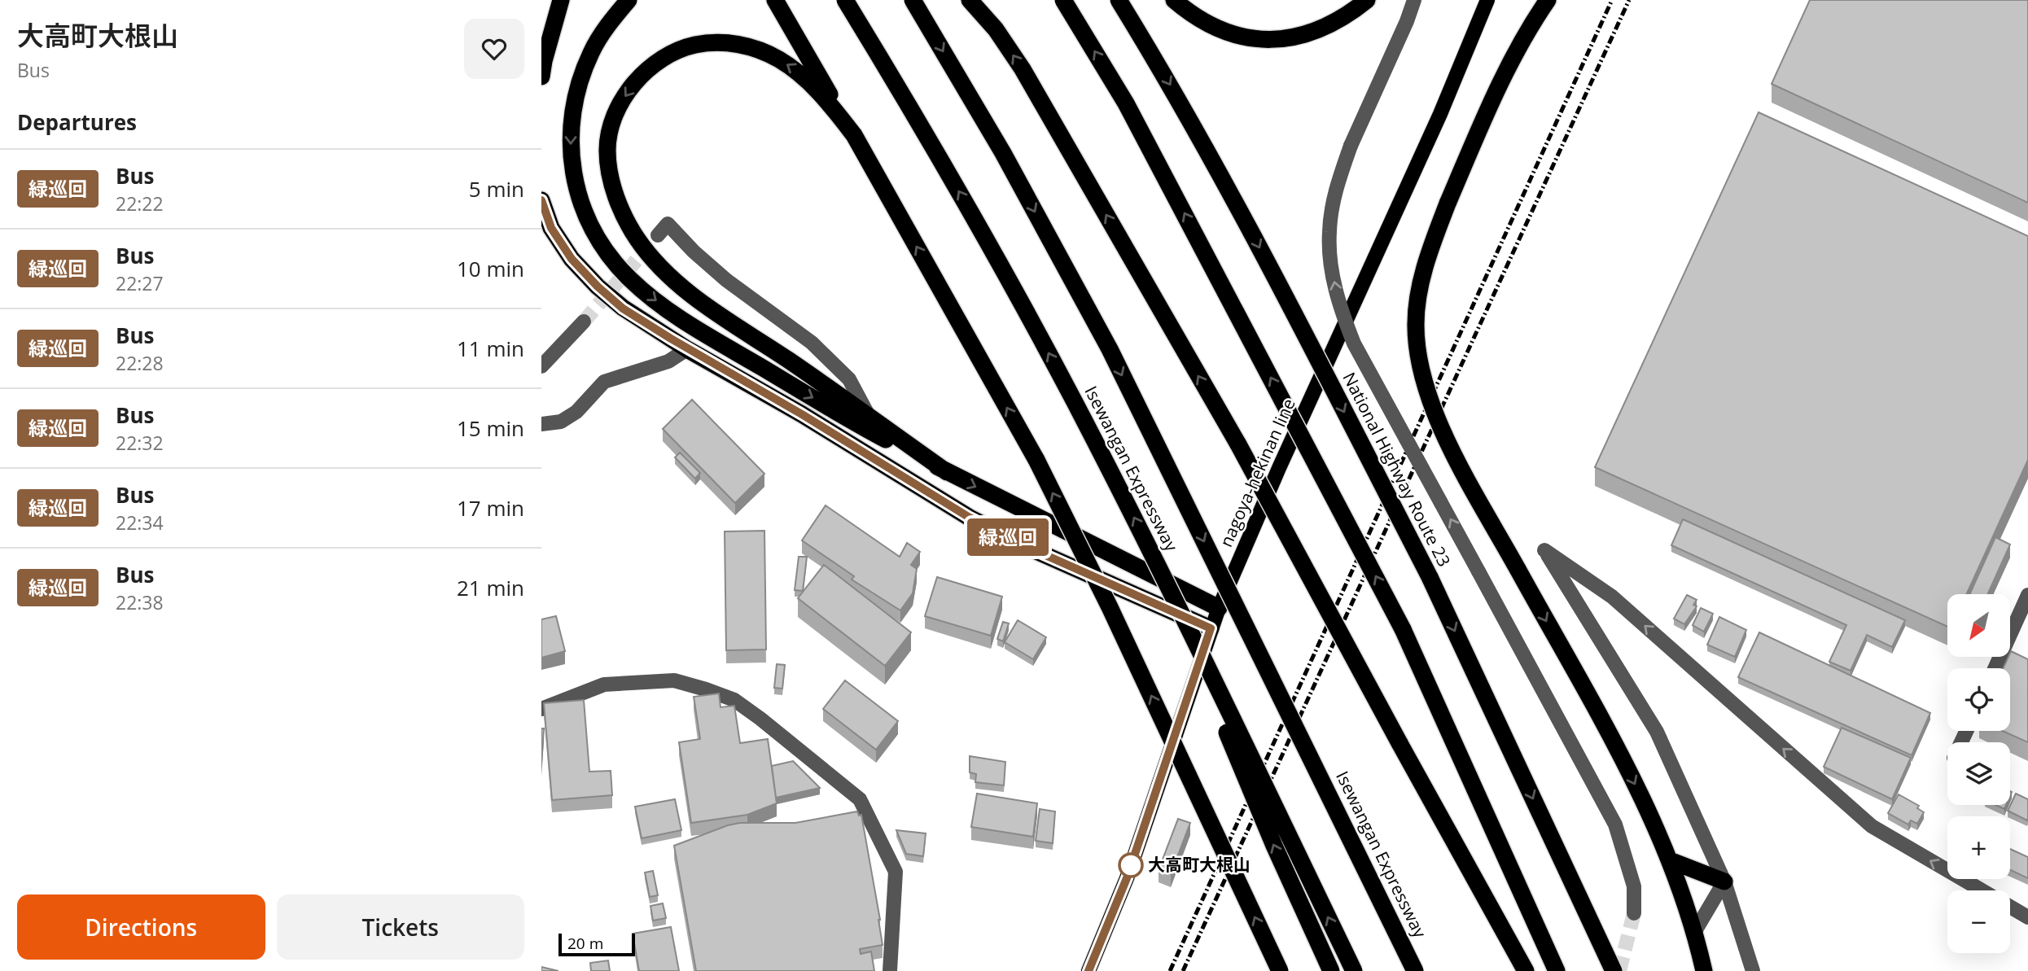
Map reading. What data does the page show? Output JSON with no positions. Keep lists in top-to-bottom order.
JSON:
{
  "streets": {
    "highway": ["Isewangan Expressway", "National Highway Route 23"],
    "main road": ["nagoya-hekinan line"]
  },
  "places": ["大高町大根山"],
  "lines": ["bus line 緑巡回"],
  "scale_bar": "20 m",
  "north": "bottom left",
  "page": {
    "heading": [
      ["大高町大根山", "Bus"],
      "Departures"
    ],
    "on_map": "緑巡回",
    "list": [
      {
        "mark": "緑巡回",
        "name": "Bus",
        "note": "22:22",
        "value": "5 min"
      },
      {
        "mark": "緑巡回",
        "name": "Bus",
        "note": "22:27",
        "value": "10 min"
      },
      {
        "mark": "緑巡回",
        "name": "Bus",
        "note": "22:28",
        "value": "11 min"
      },
      {
        "mark": "緑巡回",
        "name": "Bus",
        "note": "22:32",
        "value": "15 min"
      },
      {
        "mark": "緑巡回",
        "name": "Bus",
        "note": "22:34",
        "value": "17 min"
      },
      {
        "mark": "緑巡回",
        "name": "Bus",
        "note": "22:38",
        "value": "21 min"
      }
    ],
    "map_buttons": ["+", "−"],
    "buttons": ["Directions", "Tickets"],
    "scale": "20 m"
  }
}
